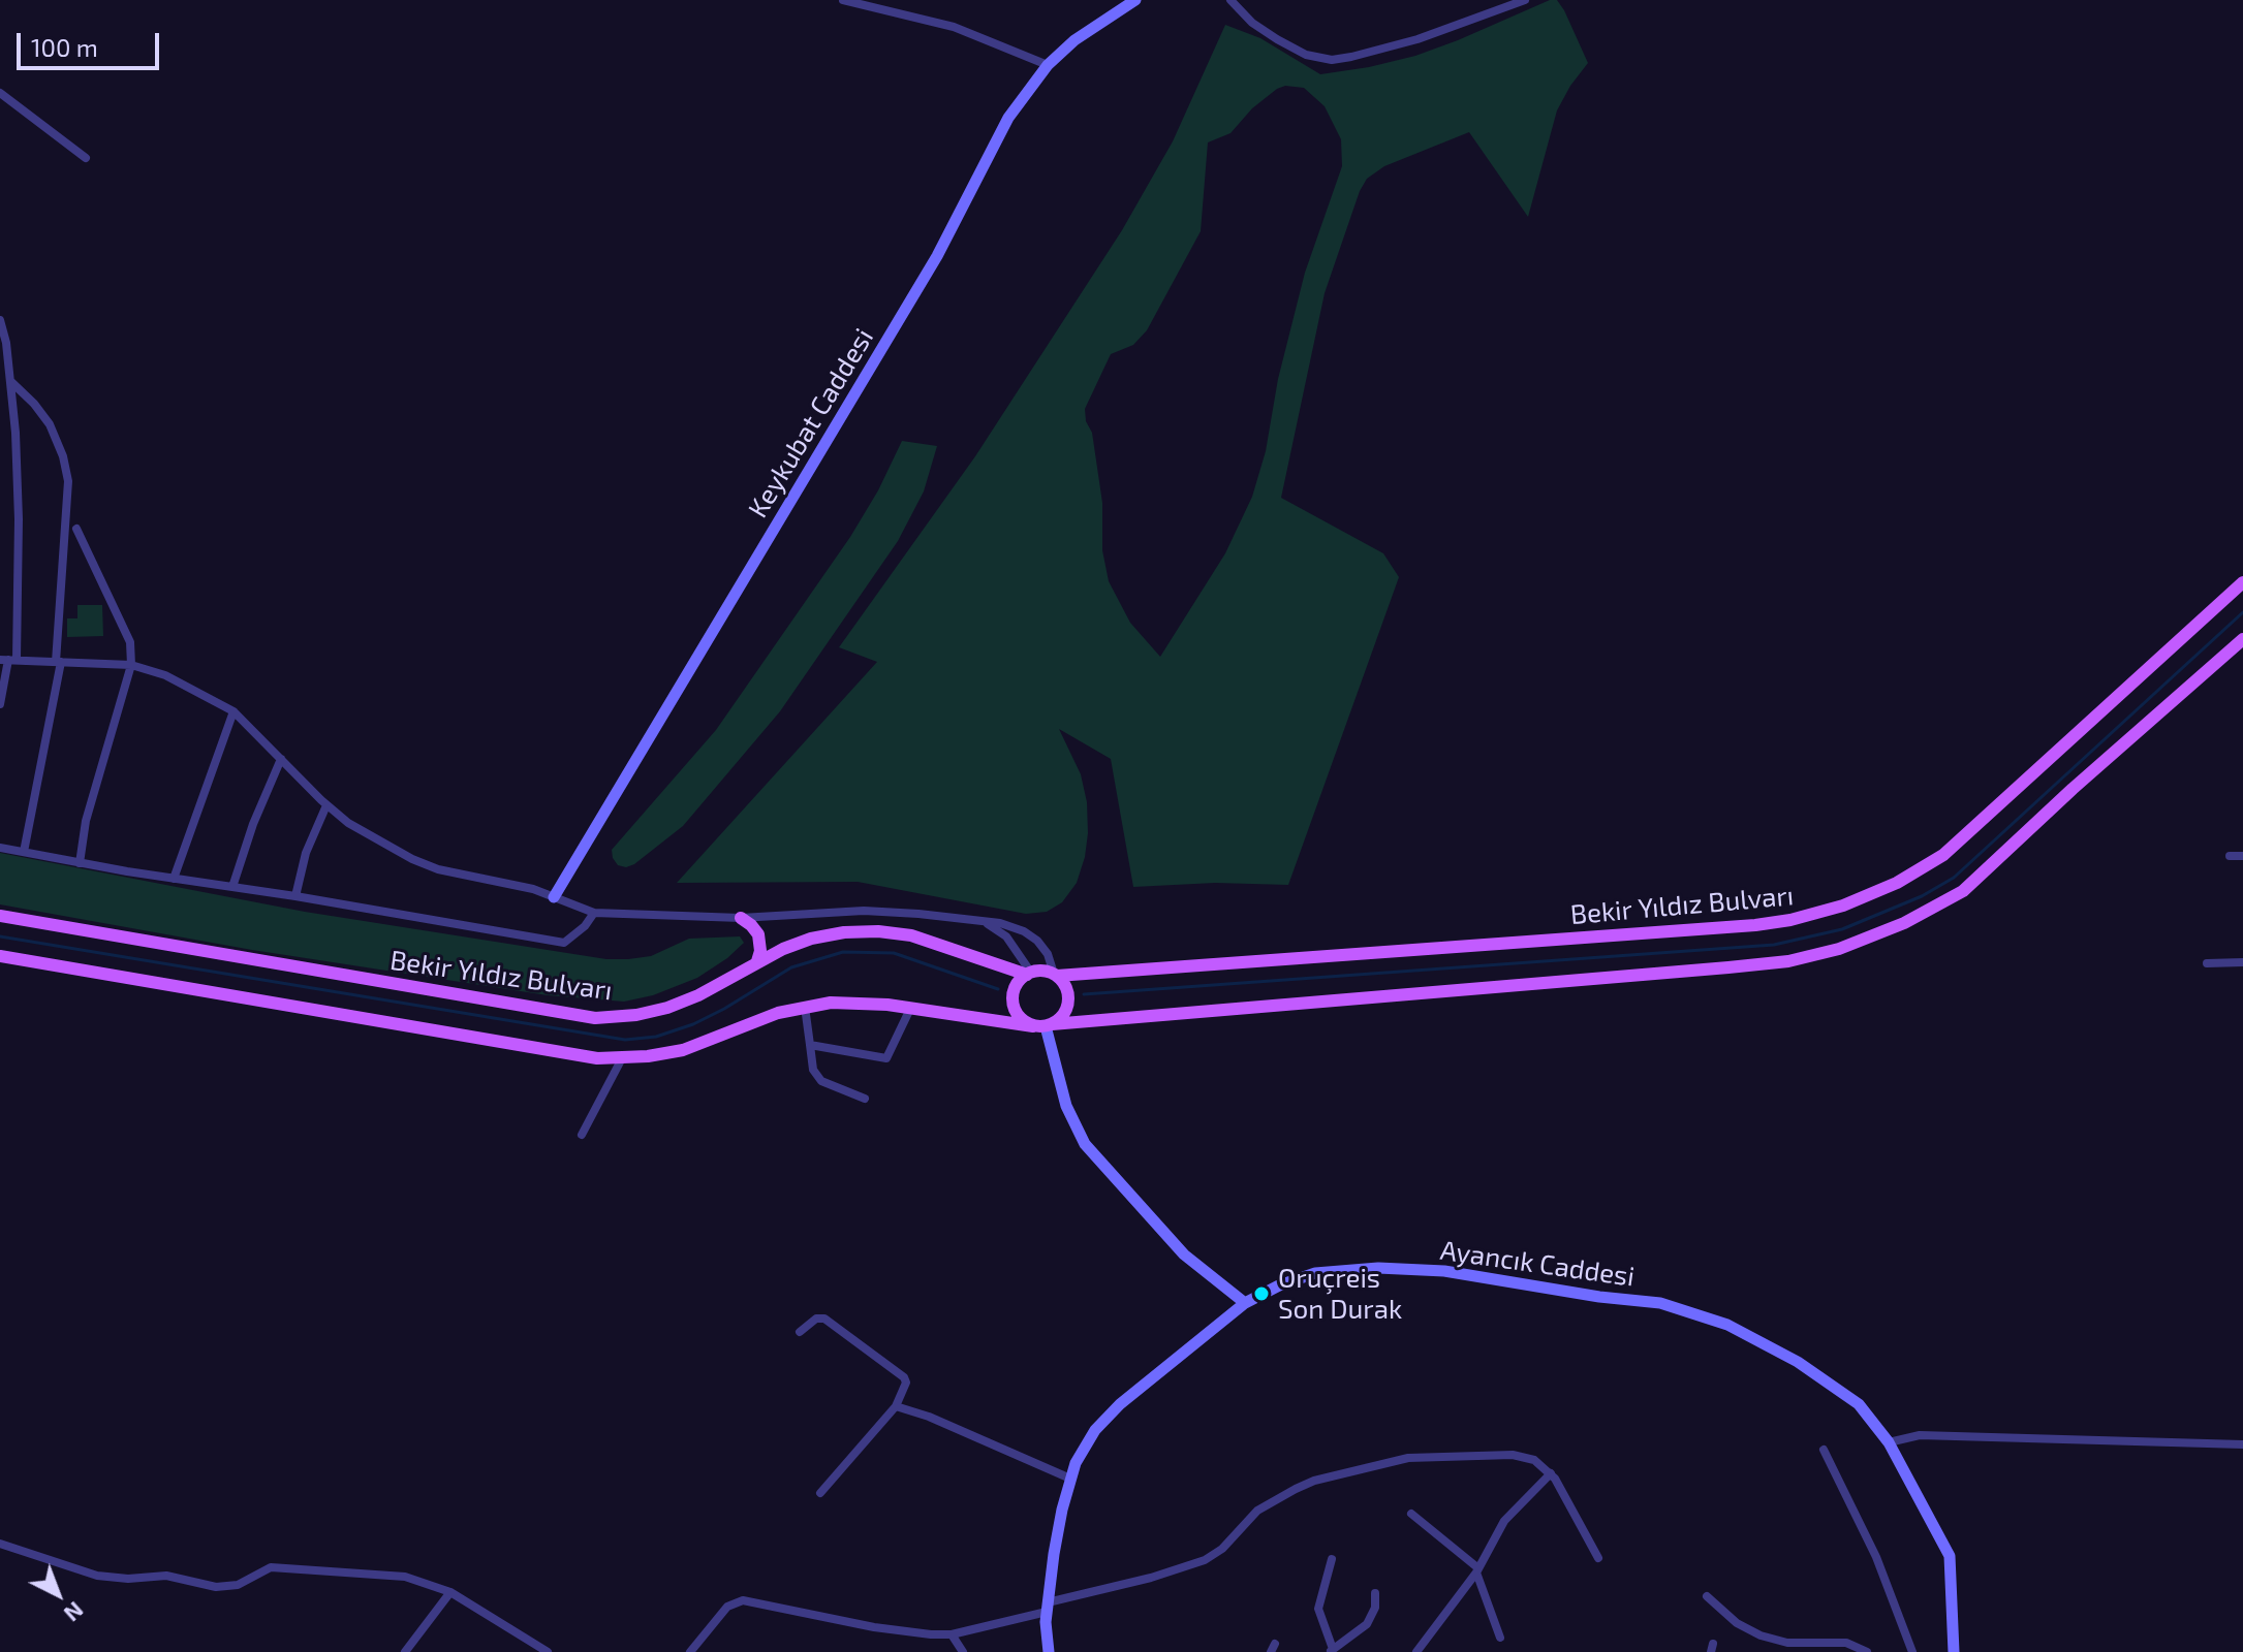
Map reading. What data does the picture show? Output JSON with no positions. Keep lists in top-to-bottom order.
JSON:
{
  "streets": {
    "main road": ["Bekir Yıldız Bulvarı"],
    "street": ["Keykubat Caddesi", "Ayancık Caddesi"]
  },
  "places": ["Oruçreis Son Durak"],
  "scale_bar": "100 m",
  "north": "bottom right"
}
